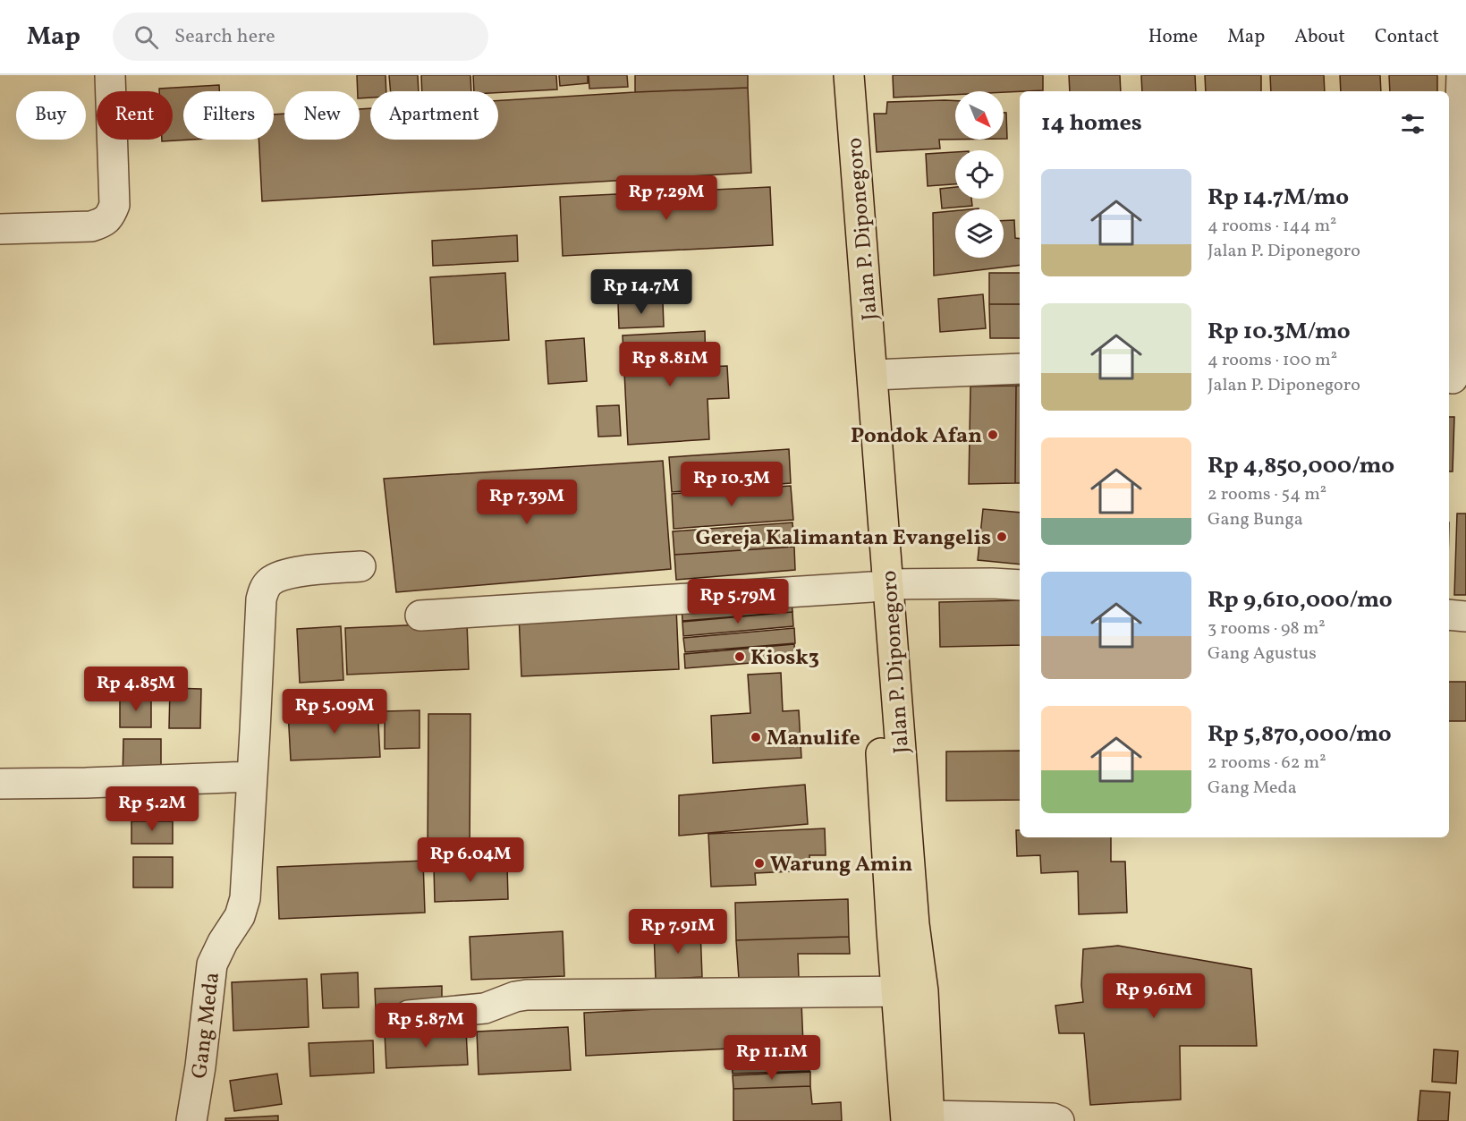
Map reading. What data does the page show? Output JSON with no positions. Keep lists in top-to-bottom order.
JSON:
{
  "streets": {
    "main road": ["Jalan P. Diponegoro"],
    "street": ["Gang Meda"]
  },
  "places": [
    "Pondok Afan",
    "Gereja Kalimantan Evangelis",
    "Kiosk3",
    "Manulife",
    "Warung Amin"
  ],
  "north": "bottom right",
  "page": {
    "header": "Map",
    "search": "Search here",
    "nav": [
      "Home",
      "Map",
      "About",
      "Contact"
    ],
    "chip": [
      "Buy",
      "Rent",
      "Filters",
      "New",
      "Apartment"
    ],
    "heading": "14 homes",
    "list": [
      {
        "name": "Rp 14.7M/mo",
        "note": "4 rooms · 144 m² · Jalan P. Diponegoro"
      },
      {
        "name": "Rp 10.3M/mo",
        "note": "4 rooms · 100 m² · Jalan P. Diponegoro"
      },
      {
        "name": "Rp 4,850,000/mo",
        "note": "2 rooms · 54 m² · Gang Bunga"
      },
      {
        "name": "Rp 9,610,000/mo",
        "note": "3 rooms · 98 m² · Gang Agustus"
      },
      {
        "name": "Rp 5,870,000/mo",
        "note": "2 rooms · 62 m² · Gang Meda"
      }
    ],
    "price": [
      "Rp 7.29M",
      "Rp 14.7M",
      "Rp 8.81M",
      "Rp 10.3M",
      "Rp 7.39M",
      "Rp 5.79M",
      "Rp 4.85M",
      "Rp 5.09M",
      "Rp 5.2M",
      "Rp 6.04M",
      "Rp 7.91M",
      "Rp 9.61M",
      "Rp 5.87M",
      "Rp 11.1M"
    ]
  }
}
